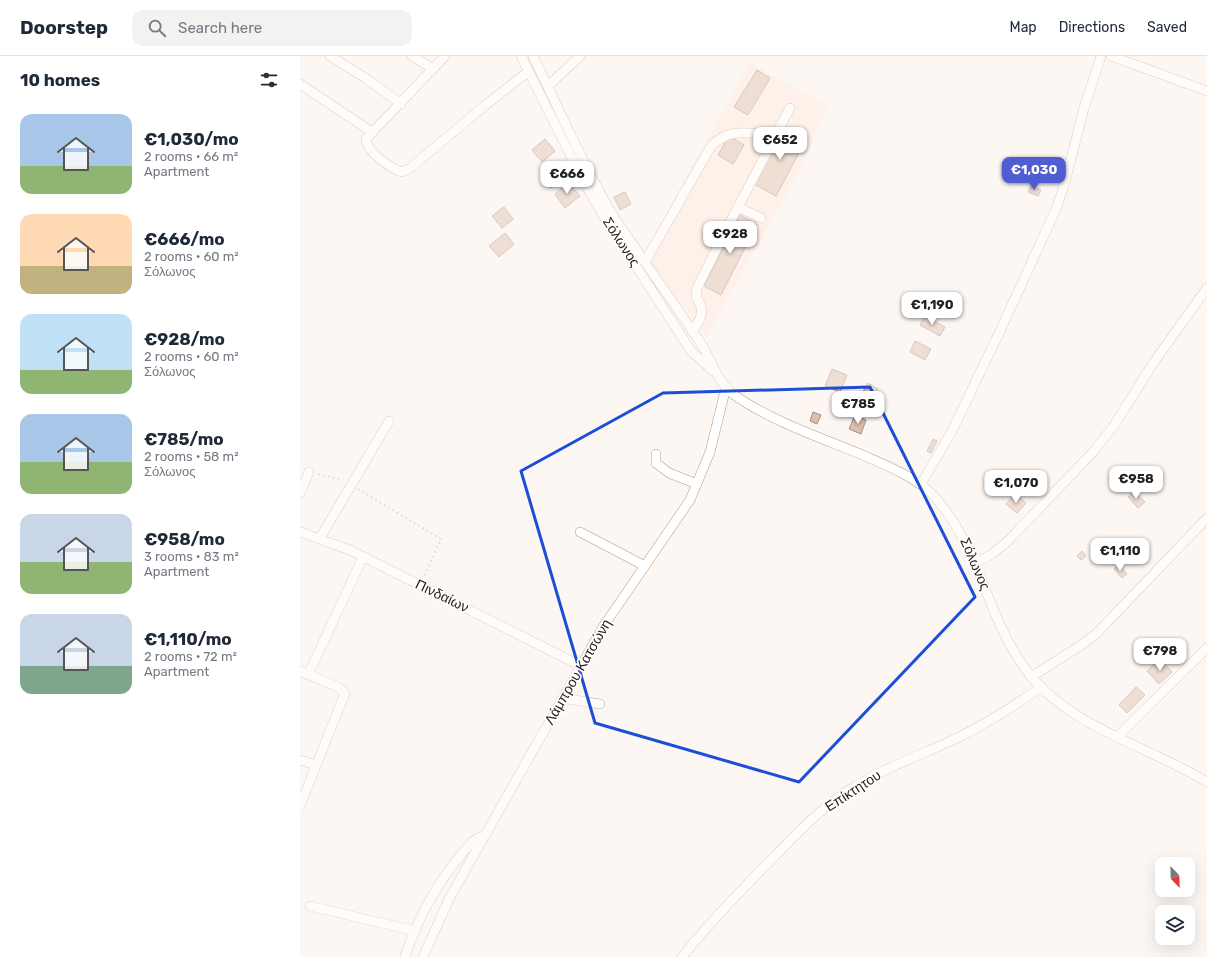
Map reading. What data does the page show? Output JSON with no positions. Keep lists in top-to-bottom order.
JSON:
{
  "streets": {
    "street": [
      "Σόλωνος",
      "Πινδαίων",
      "Λάμπρου Κατσώνη",
      "Επίκτητου"
    ]
  },
  "crossings": [
    ["Σόλωνος", "Λάμπρου Κατσώνη"],
    ["Σόλωνος", "Επίκτητου"],
    ["Πινδαίων", "Λάμπρου Κατσώνη"]
  ],
  "north": "bottom right",
  "page": {
    "header": "Doorstep",
    "search": "Search here",
    "nav": ["Map", "Directions", "Saved"],
    "heading": "10 homes",
    "list": [
      {
        "name": "€1,030/mo",
        "note": "2 rooms · 66 m² · Apartment"
      },
      {
        "name": "€666/mo",
        "note": "2 rooms · 60 m² · Σόλωνος"
      },
      {
        "name": "€928/mo",
        "note": "2 rooms · 60 m² · Σόλωνος"
      },
      {
        "name": "€785/mo",
        "note": "2 rooms · 58 m² · Σόλωνος"
      },
      {
        "name": "€958/mo",
        "note": "3 rooms · 83 m² · Apartment"
      },
      {
        "name": "€1,110/mo",
        "note": "2 rooms · 72 m² · Apartment"
      }
    ],
    "price": [
      "€652",
      "€1,030",
      "€666",
      "€928",
      "€1,190",
      "€785",
      "€958",
      "€1,070",
      "€1,110",
      "€798"
    ]
  }
}
